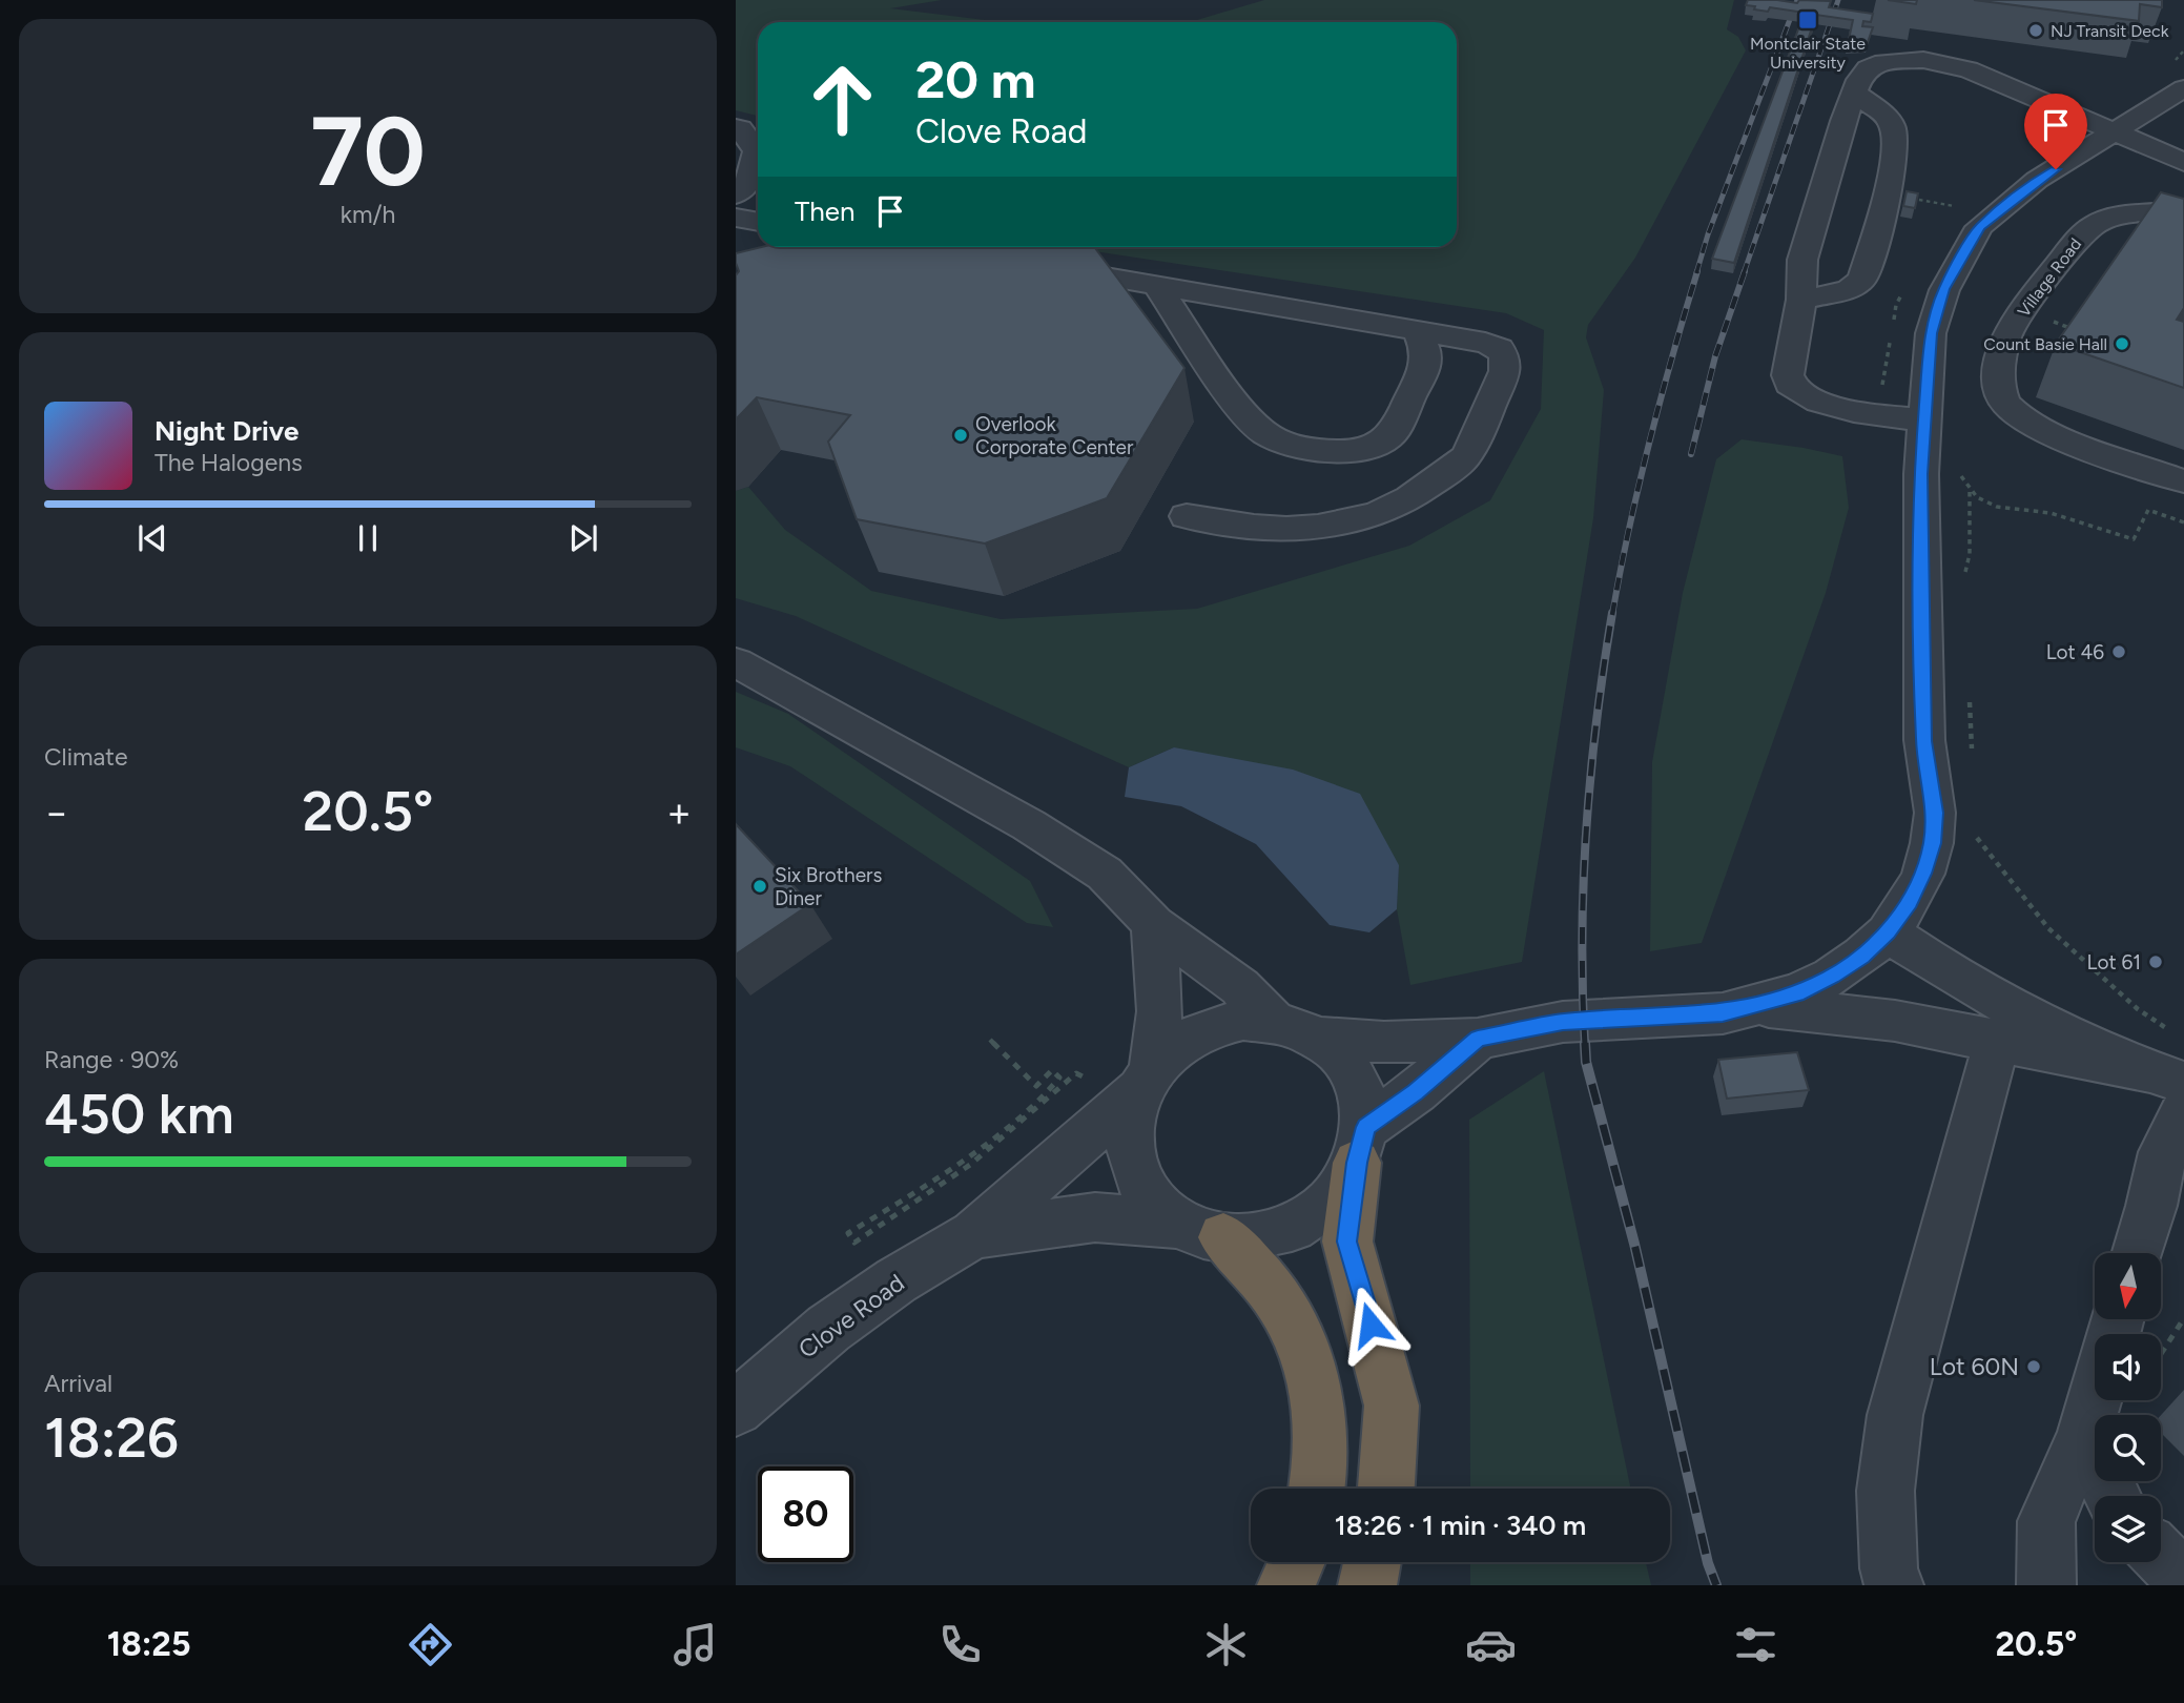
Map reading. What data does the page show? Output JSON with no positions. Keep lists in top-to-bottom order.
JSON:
{
  "streets": {
    "street": ["Village Road", "Clove Road"]
  },
  "places": {
    "transit": ["Montclair State University"],
    "other": [
      "NJ Transit Deck",
      "Count Basie Hall",
      "Overlook Corporate Center",
      "Lot 46",
      "Six Brothers Diner",
      "Lot 61",
      "Lot 60N"
    ]
  },
  "north": "bottom",
  "page": {
    "tile": [
      ["70", "km/h"],
      "Climate",
      ["Range · 90%", "450 km"],
      ["Arrival", "18:26"]
    ],
    "turn": ["20 m", "Clove Road"],
    "then": "Then",
    "song": ["Night Drive", "The Halogens"],
    "heat": ["−", "20.5°", "+"],
    "limit": "80",
    "trip": "18:26 · 1 min · 340 m",
    "tabs": ["18:25", "20.5°"]
  }
}
